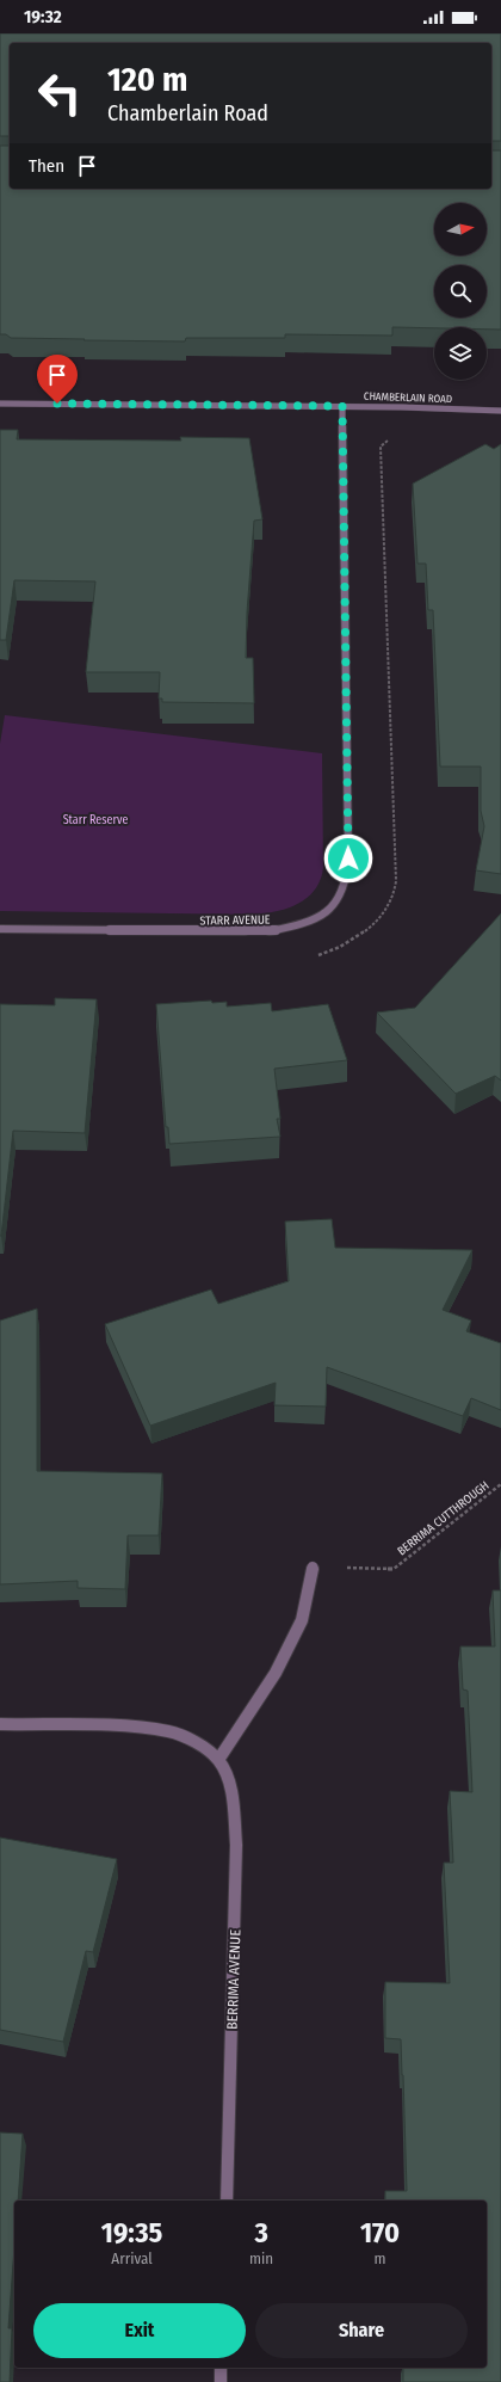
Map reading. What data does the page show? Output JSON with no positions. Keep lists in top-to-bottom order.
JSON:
{
  "streets": {
    "street": ["CHAMBERLAIN ROAD", "STARR AVENUE", "BERRIMA AVENUE"],
    "path": ["BERRIMA CUTTHROUGH"]
  },
  "crossings": [
    ["CHAMBERLAIN ROAD", "STARR AVENUE"]
  ],
  "parks": ["Starr Reserve"],
  "north": "right",
  "page": {
    "status": "19:32",
    "turn": ["120 m", "Chamberlain Road"],
    "then": "Then",
    "eta": [
      "19:35",
      "Arrival",
      "3",
      "min",
      "170",
      "m"
    ],
    "buttons": ["Exit", "Share"]
  }
}
